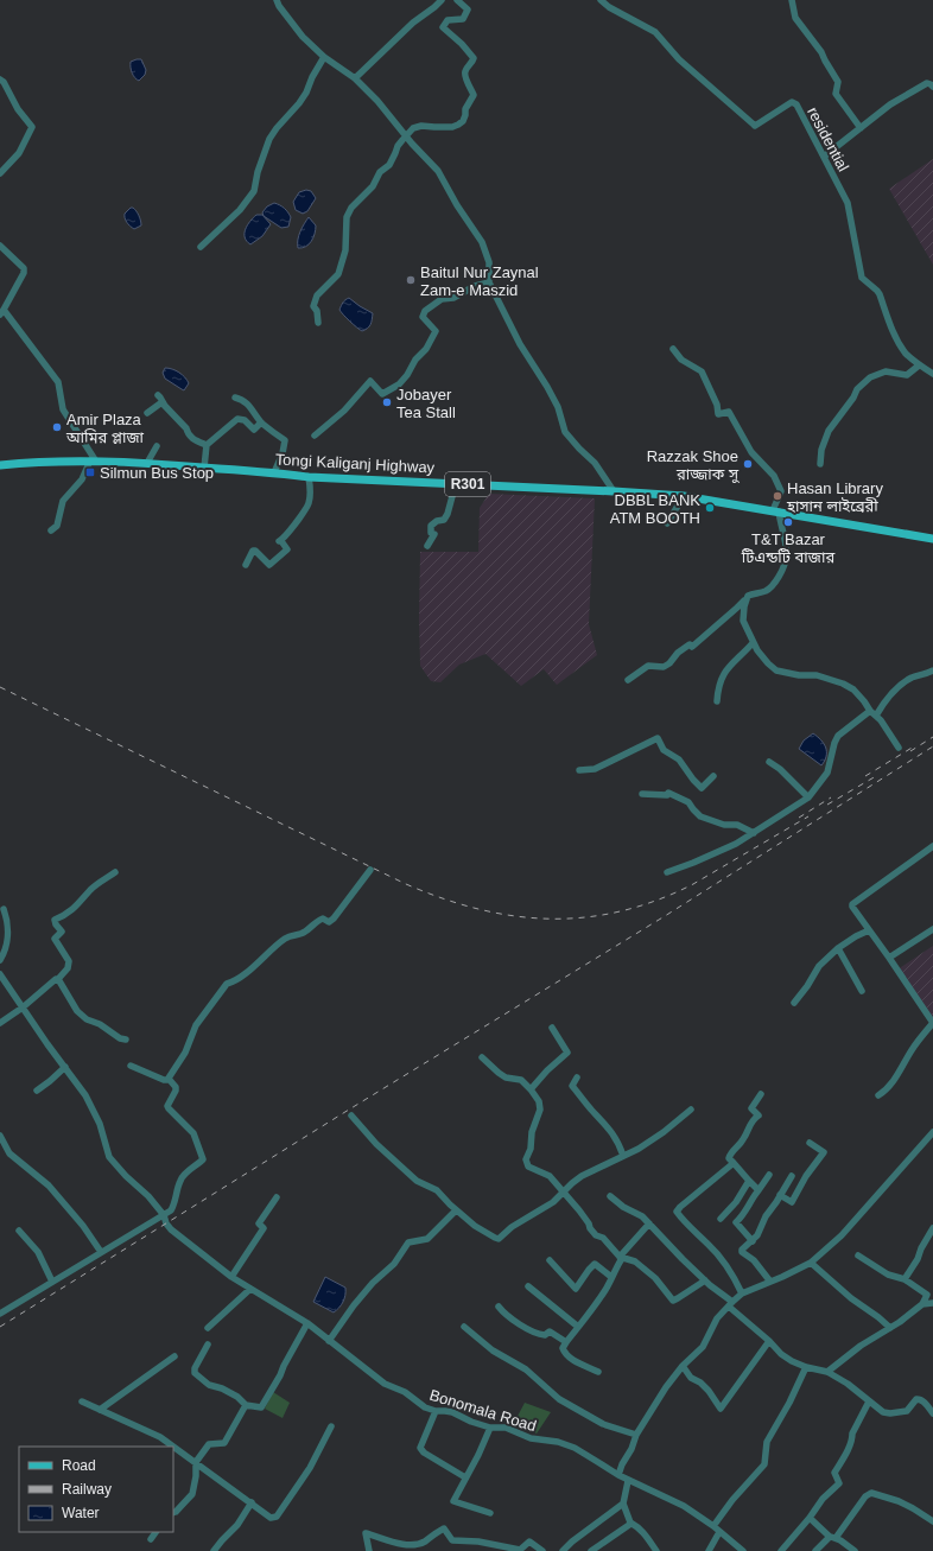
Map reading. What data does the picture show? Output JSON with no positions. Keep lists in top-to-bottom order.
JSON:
{
  "streets": {
    "main road": ["Tongi Kaliganj Highway", "R301"],
    "street": ["residential", "Bonomala Road"]
  },
  "places": {
    "other": [
      "Baitul Nur Zaynal Zam-e Maszid",
      "Jobayer Tea Stall",
      "Amir Plaza আমির প্লাজা",
      "Razzak Shoe রাজ্জাক সু",
      "Hasan Library হাসান লাইব্রেরী",
      "DBBL BANK ATM BOOTH",
      "T&T Bazar টিএন্ডটি বাজার"
    ],
    "transit": ["Silmun Bus Stop"]
  },
  "legend": ["Road", "Railway", "Water"]
}
